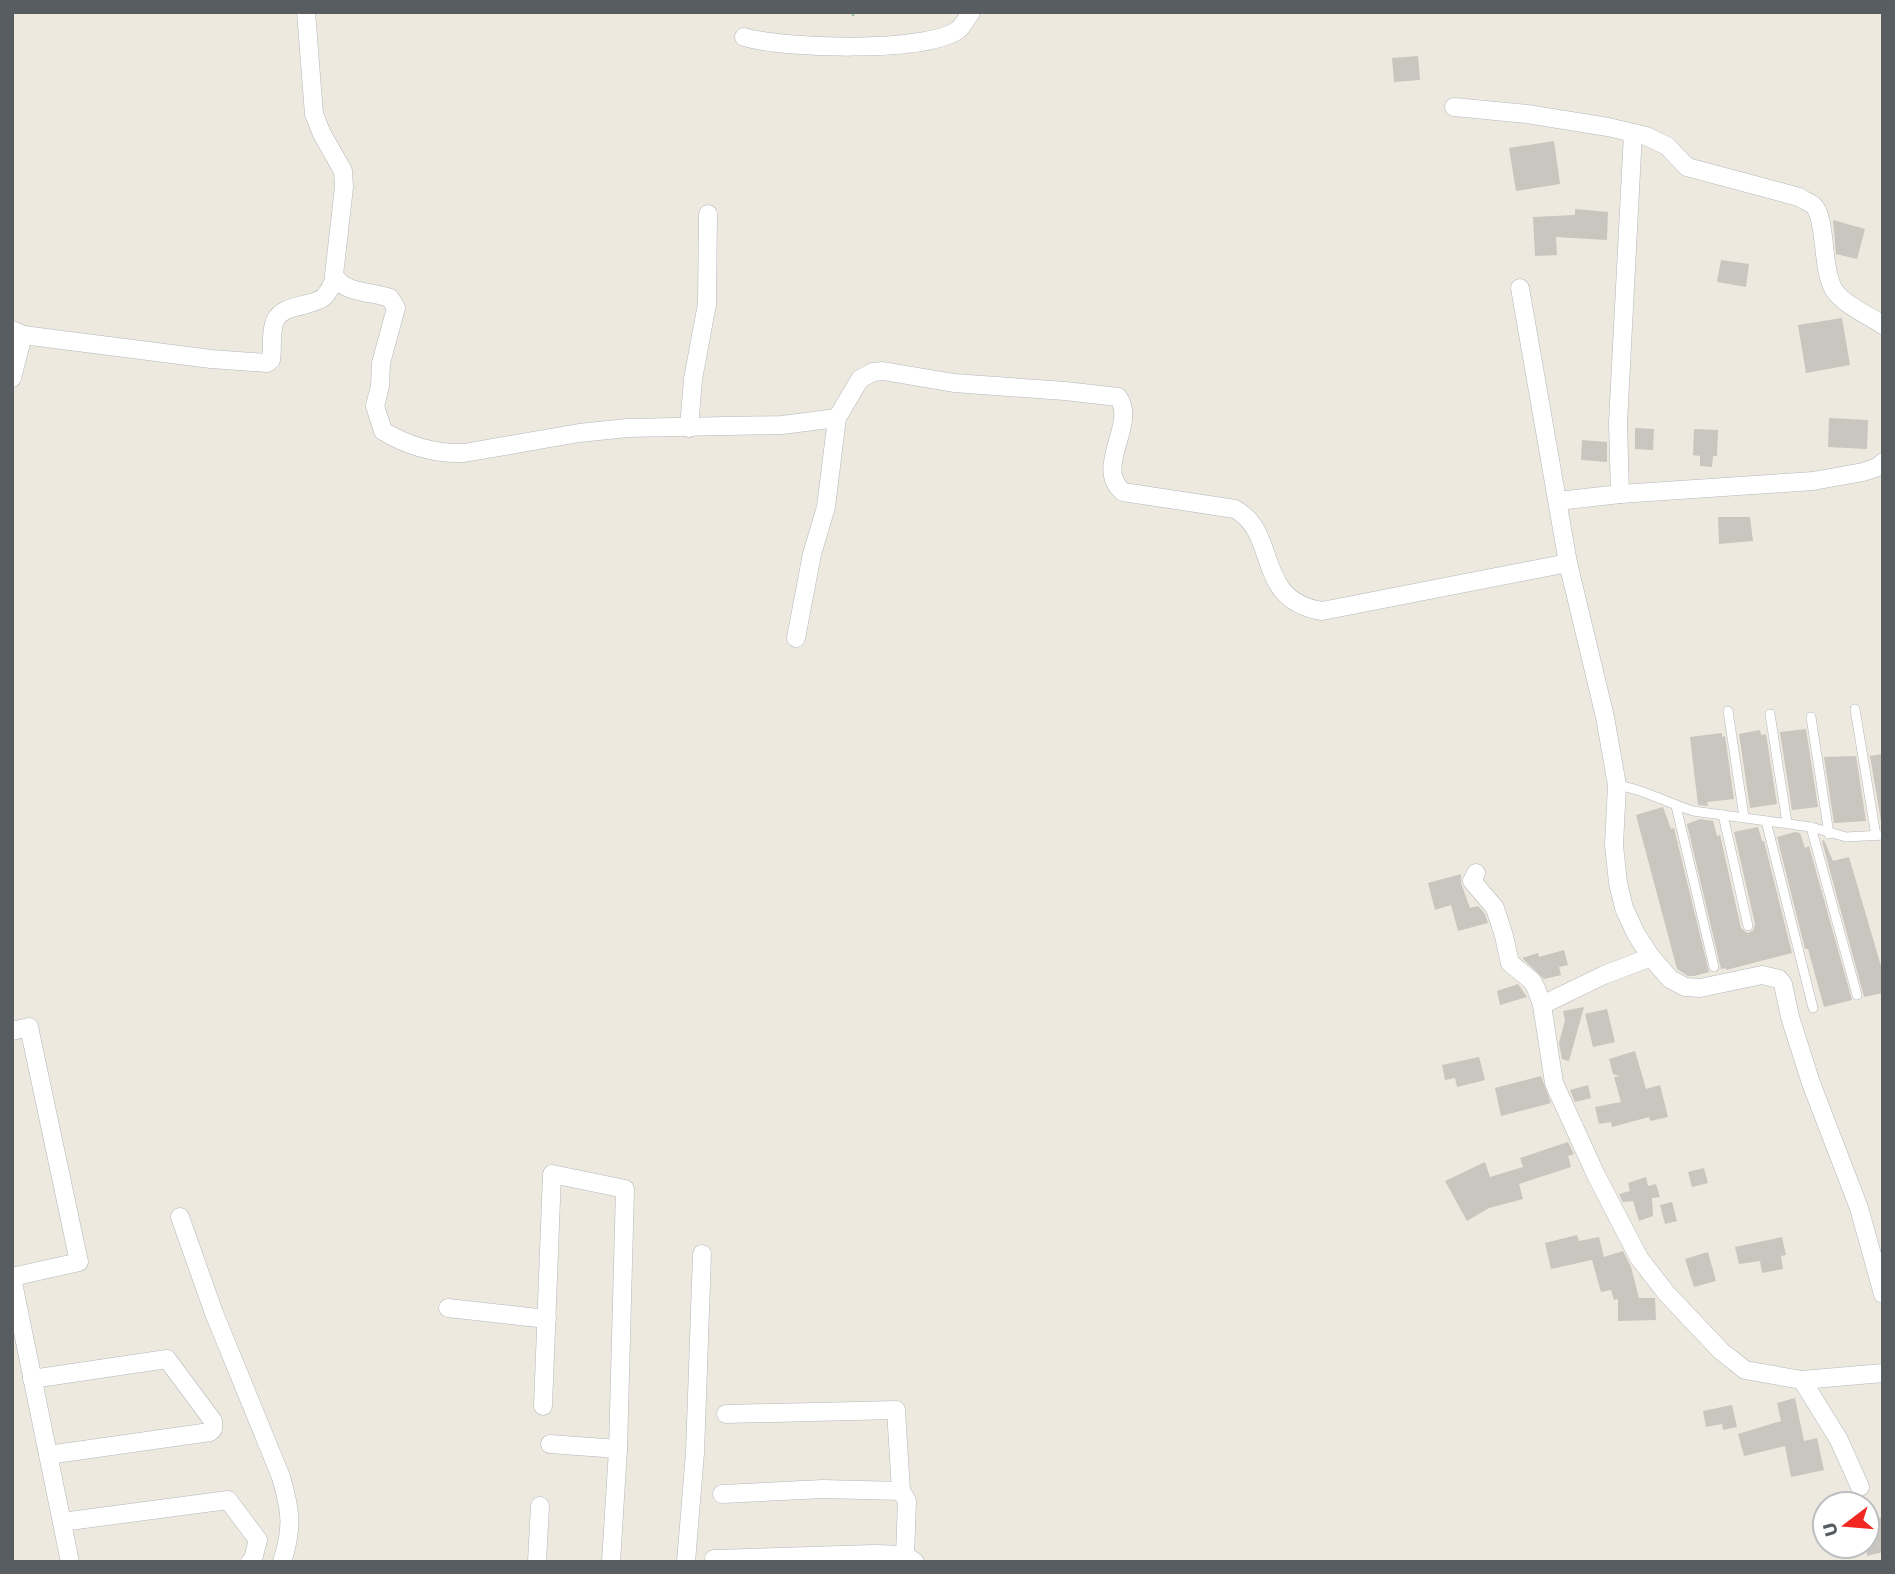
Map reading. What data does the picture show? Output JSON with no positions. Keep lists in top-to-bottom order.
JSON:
{
  "north": "left"
}
